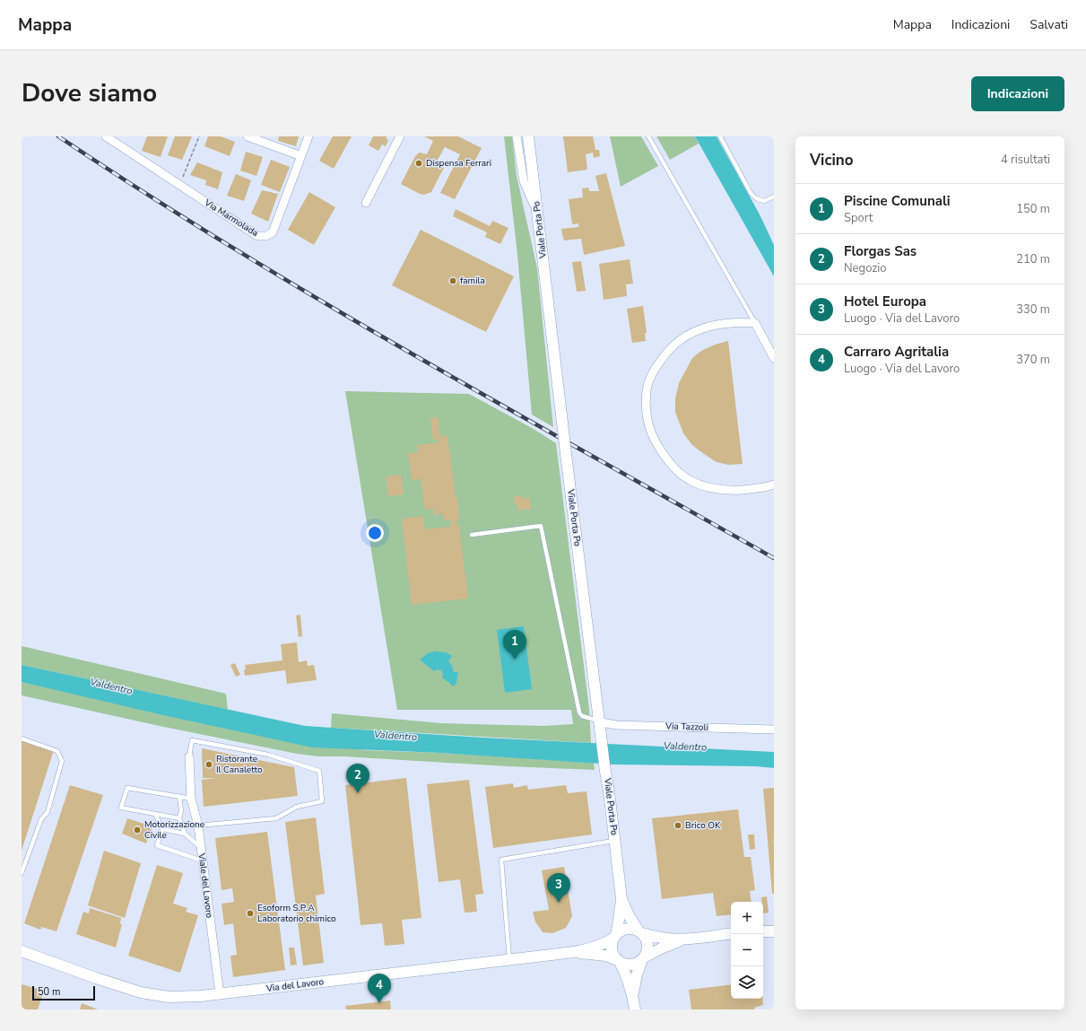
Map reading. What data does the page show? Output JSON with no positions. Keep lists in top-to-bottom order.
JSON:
{
  "streets": {
    "main road": ["Viale Porta Po", "Via del Lavoro"],
    "street": ["Via Marmolada", "Via Tazzoli", "Viale del Lavoro"]
  },
  "crossings": [
    ["Viale Porta Po", "Via Tazzoli"],
    ["Viale del Lavoro", "Via del Lavoro"]
  ],
  "water": ["Valdentro"],
  "places": [
    "Dispensa Ferrari",
    "famila",
    "Ristorante Il Canaletto",
    "Brico OK",
    "Motorizzazione Civile",
    "Esoform S.P.A Laboratorio chimico"
  ],
  "scale_bar": "50 m",
  "page": {
    "header": "Mappa",
    "nav": ["Mappa", "Indicazioni", "Salvati"],
    "title": "Dove siamo",
    "buttons": "Indicazioni",
    "heading": ["Vicino", "4 risultati"],
    "list": [
      {
        "mark": "1",
        "name": "Piscine Comunali",
        "note": "Sport",
        "value": "150 m"
      },
      {
        "mark": "2",
        "name": "Florgas Sas",
        "note": "Negozio",
        "value": "210 m"
      },
      {
        "mark": "3",
        "name": "Hotel Europa",
        "note": "Luogo · Via del Lavoro",
        "value": "330 m"
      },
      {
        "mark": "4",
        "name": "Carraro Agritalia",
        "note": "Luogo · Via del Lavoro",
        "value": "370 m"
      }
    ],
    "pins": [
      "1",
      "2",
      "3",
      "4"
    ],
    "map_buttons": ["+", "−"],
    "scale": "50 m"
  }
}
